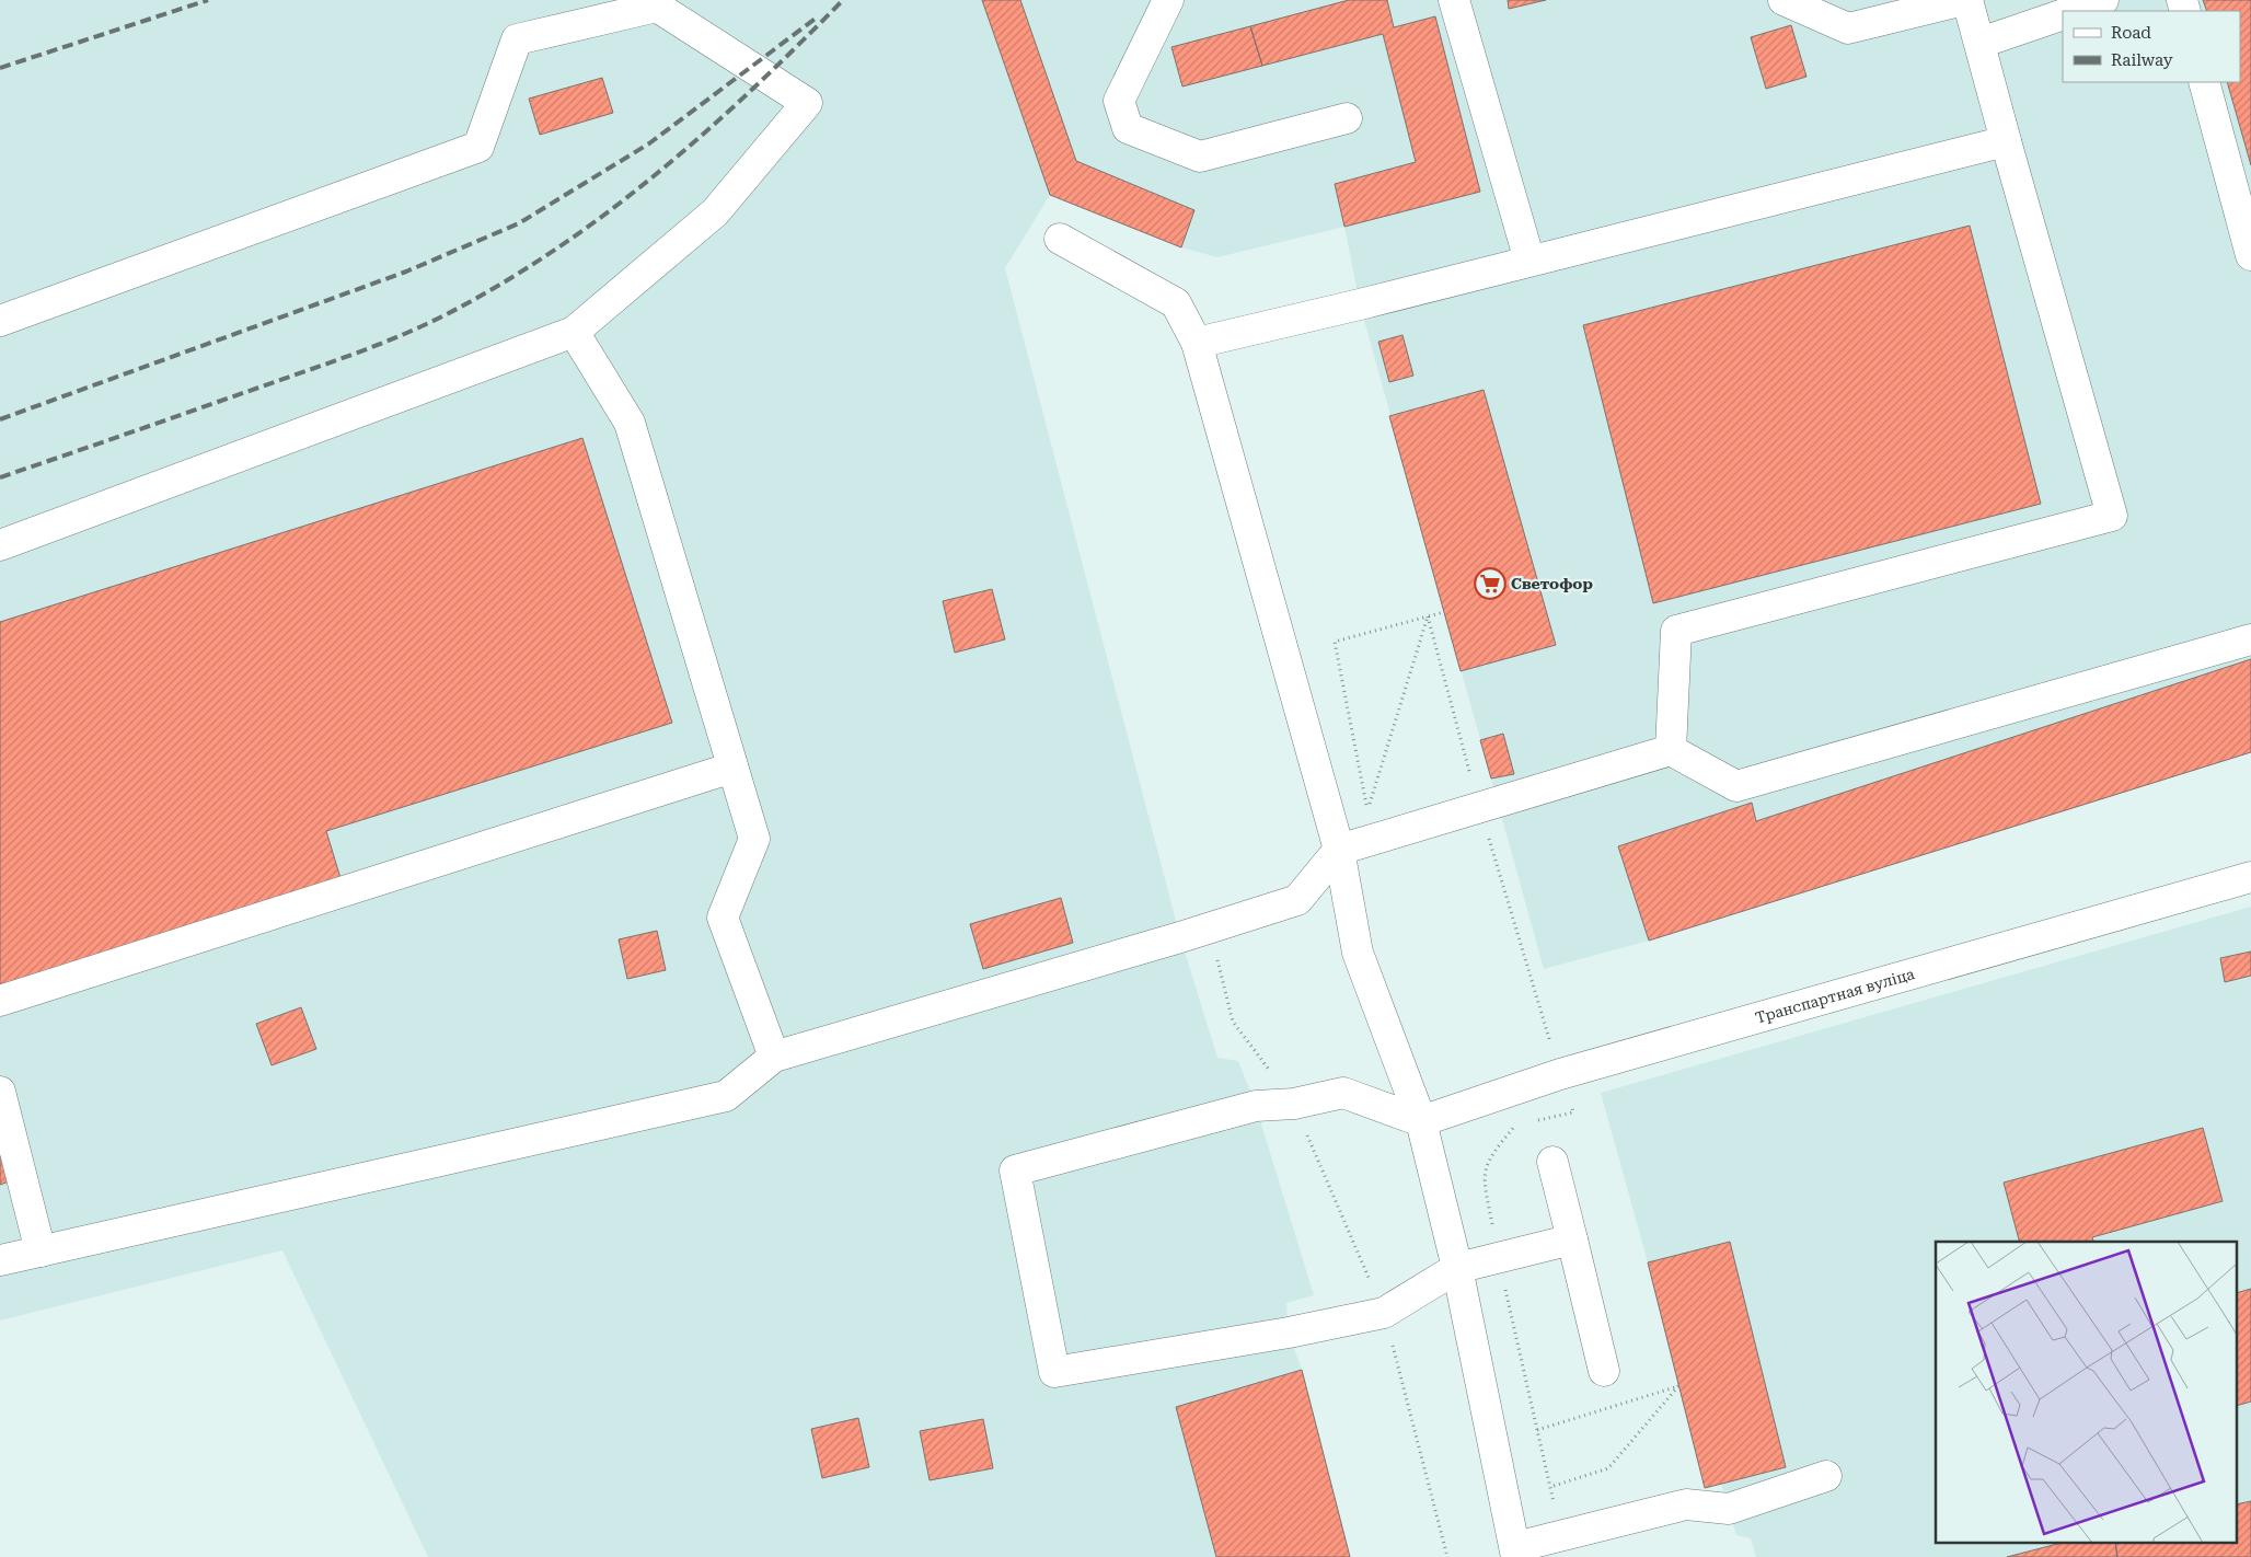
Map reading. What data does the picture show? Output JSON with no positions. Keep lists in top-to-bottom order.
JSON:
{
  "streets": {
    "street": ["Транспартная вуліца"]
  },
  "places": {
    "supermarket": ["Светофор"]
  },
  "legend": ["Road", "Railway"]
}
